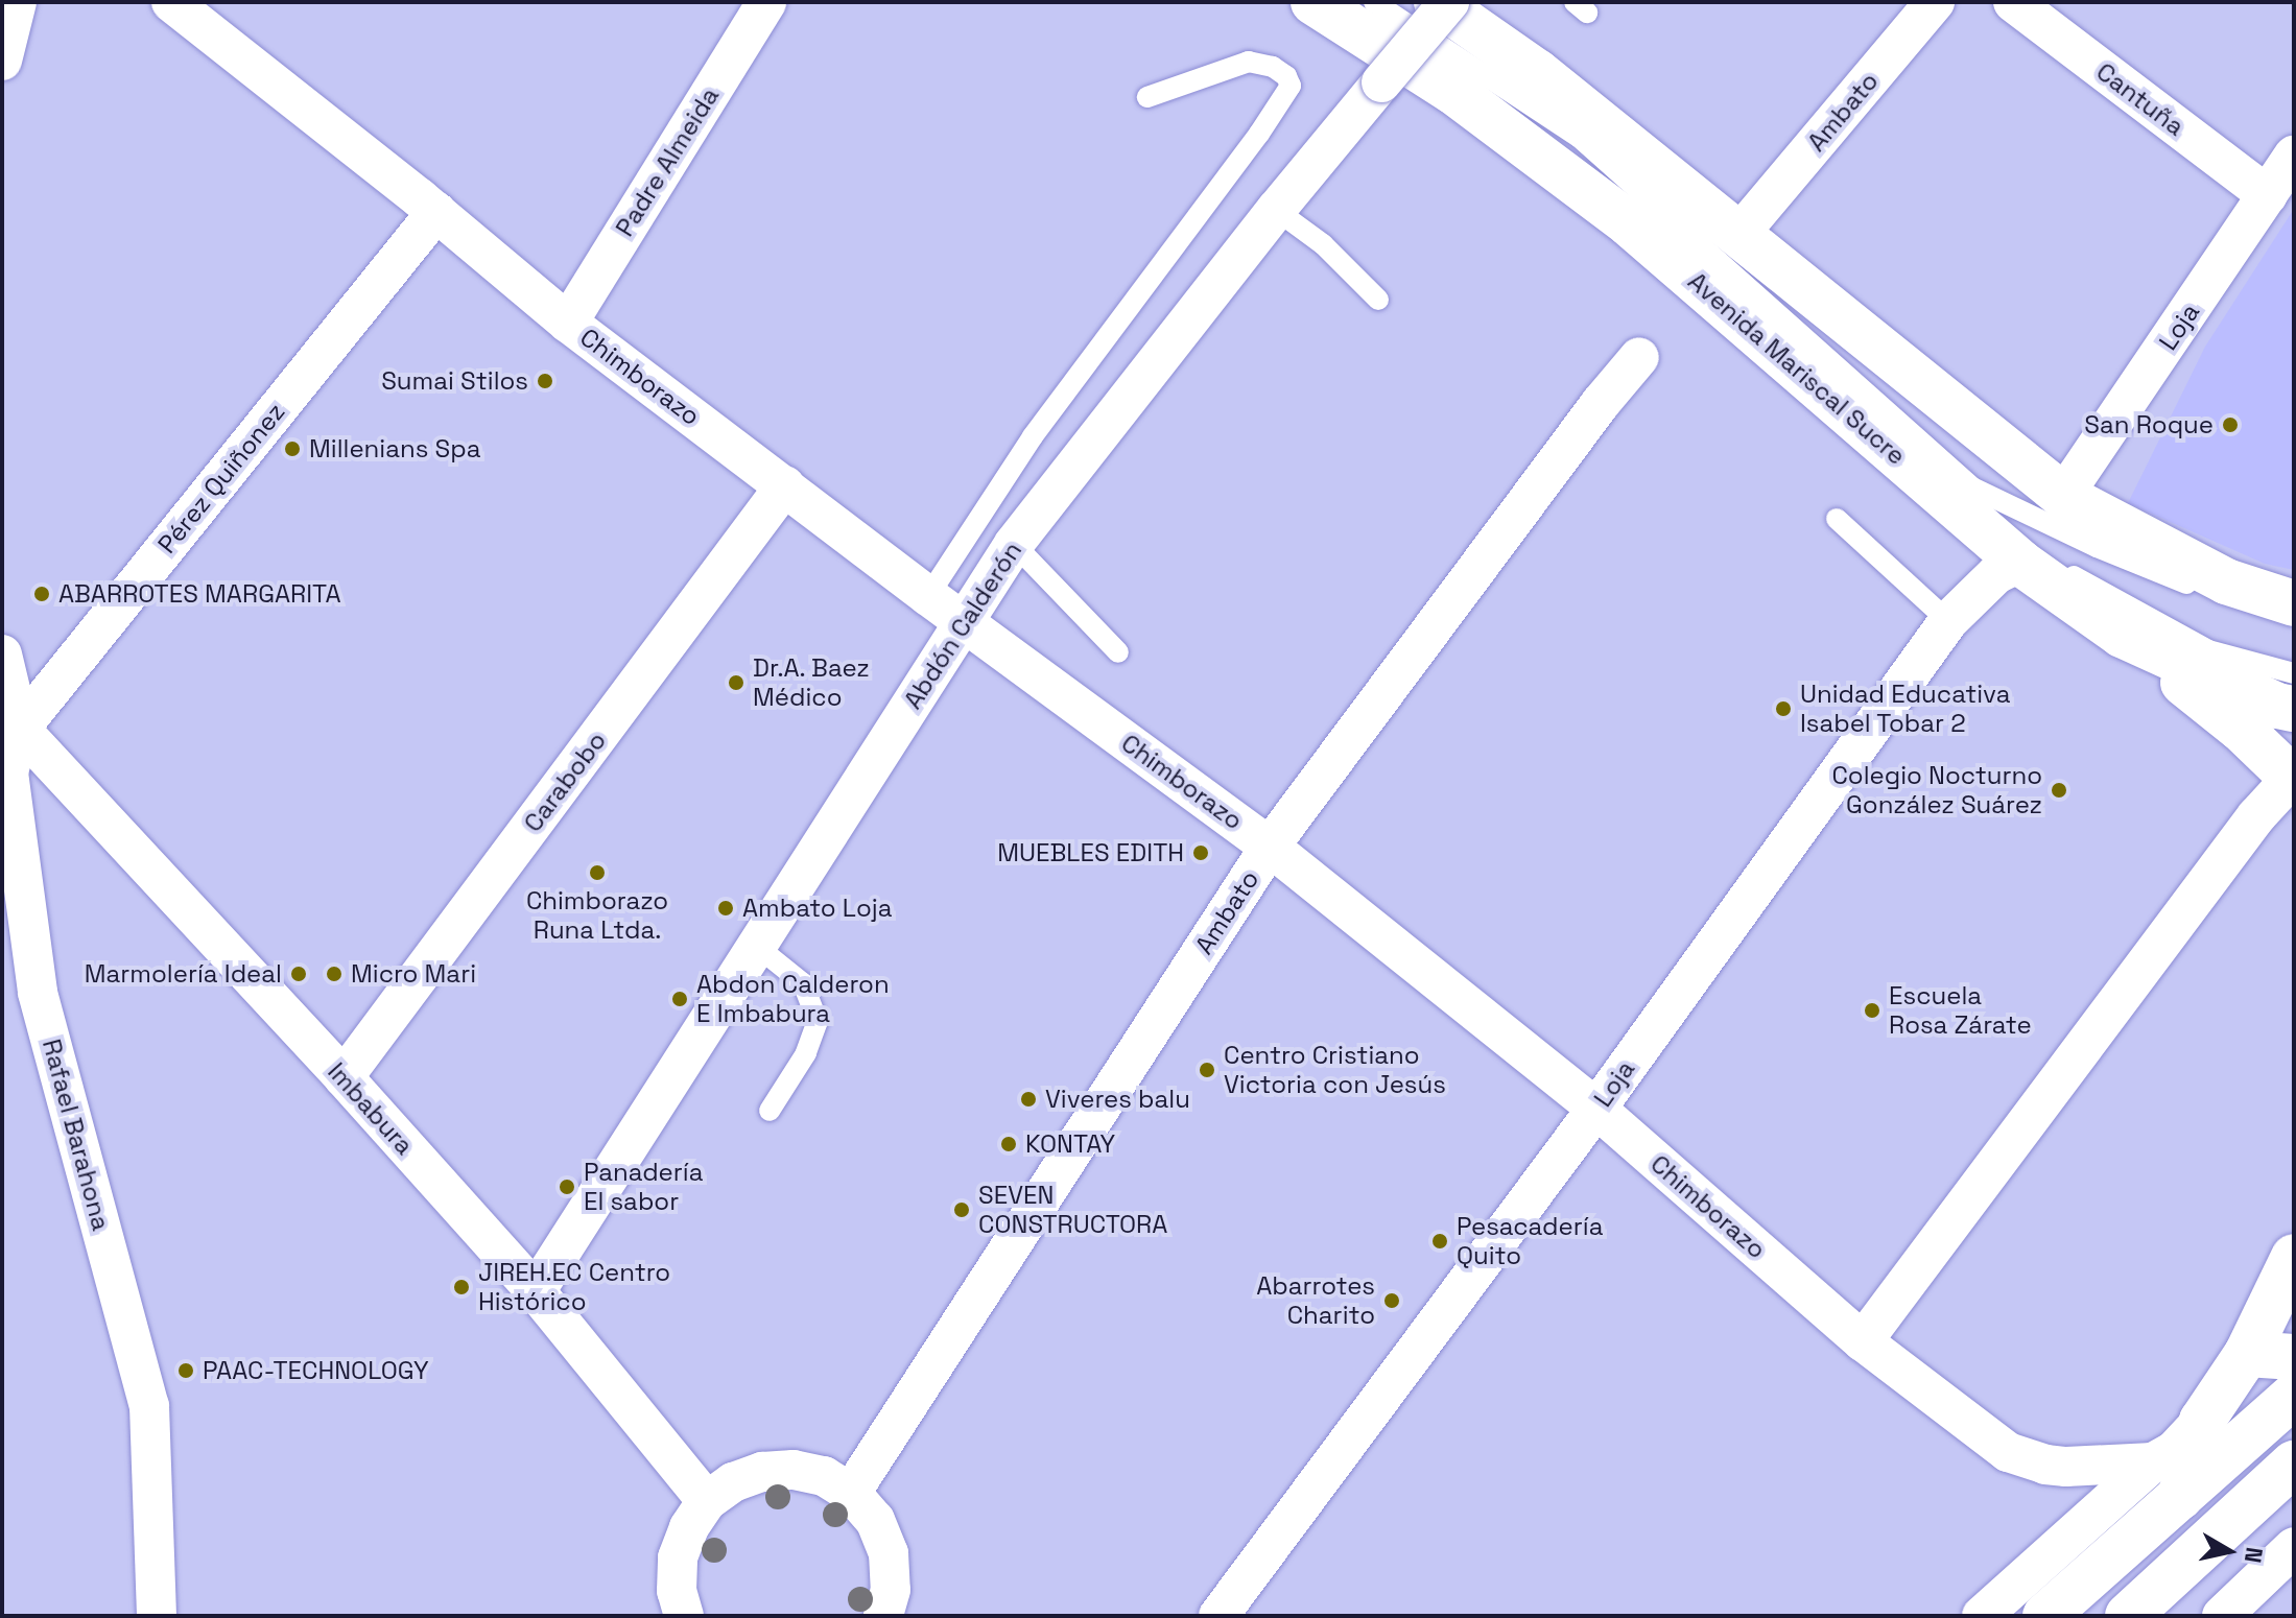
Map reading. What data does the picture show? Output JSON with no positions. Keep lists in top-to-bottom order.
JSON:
{
  "streets": {
    "main road": ["Avenida Mariscal Sucre"],
    "street": [
      "Cantuña",
      "Ambato",
      "Padre Almeida",
      "Loja",
      "Chimborazo",
      "Pérez Quiñonez",
      "Abdón Calderón",
      "Carabobo",
      "Imbabura",
      "Rafael Barahona"
    ]
  },
  "crossings": [
    ["Cantuña", "Loja"],
    ["Ambato", "Chimborazo"],
    ["Padre Almeida", "Chimborazo"],
    ["Loja", "Avenida Mariscal Sucre"],
    ["Loja", "Chimborazo"],
    ["Chimborazo", "Pérez Quiñonez"],
    ["Chimborazo", "Abdón Calderón"],
    ["Chimborazo", "Carabobo"],
    ["Pérez Quiñonez", "Imbabura"],
    ["Pérez Quiñonez", "Rafael Barahona"],
    ["Abdón Calderón", "Imbabura"],
    ["Carabobo", "Imbabura"],
    ["Imbabura", "Rafael Barahona"]
  ],
  "places": [
    "Sumai Stilos",
    "San Roque",
    "Millenians Spa",
    "ABARROTES MARGARITA",
    "Dr.A. Baez Médico",
    "Unidad Educativa Isabel Tobar 2",
    "Colegio Nocturno González Suárez",
    "MUEBLES EDITH",
    "Chimborazo Runa Ltda.",
    "Ambato Loja",
    "Marmolería Ideal",
    "Micro Mari",
    "Abdon Calderon E Imbabura",
    "Escuela Rosa Zárate",
    "Centro Cristiano Victoria con Jesús",
    "Viveres balu",
    "KONTAY",
    "Panadería El sabor",
    "SEVEN CONSTRUCTORA",
    "Pesacadería Quito",
    "JIREH.EC Centro Histórico",
    "Abarrotes Charito",
    "PAAC-TECHNOLOGY"
  ],
  "north": "right"
}
